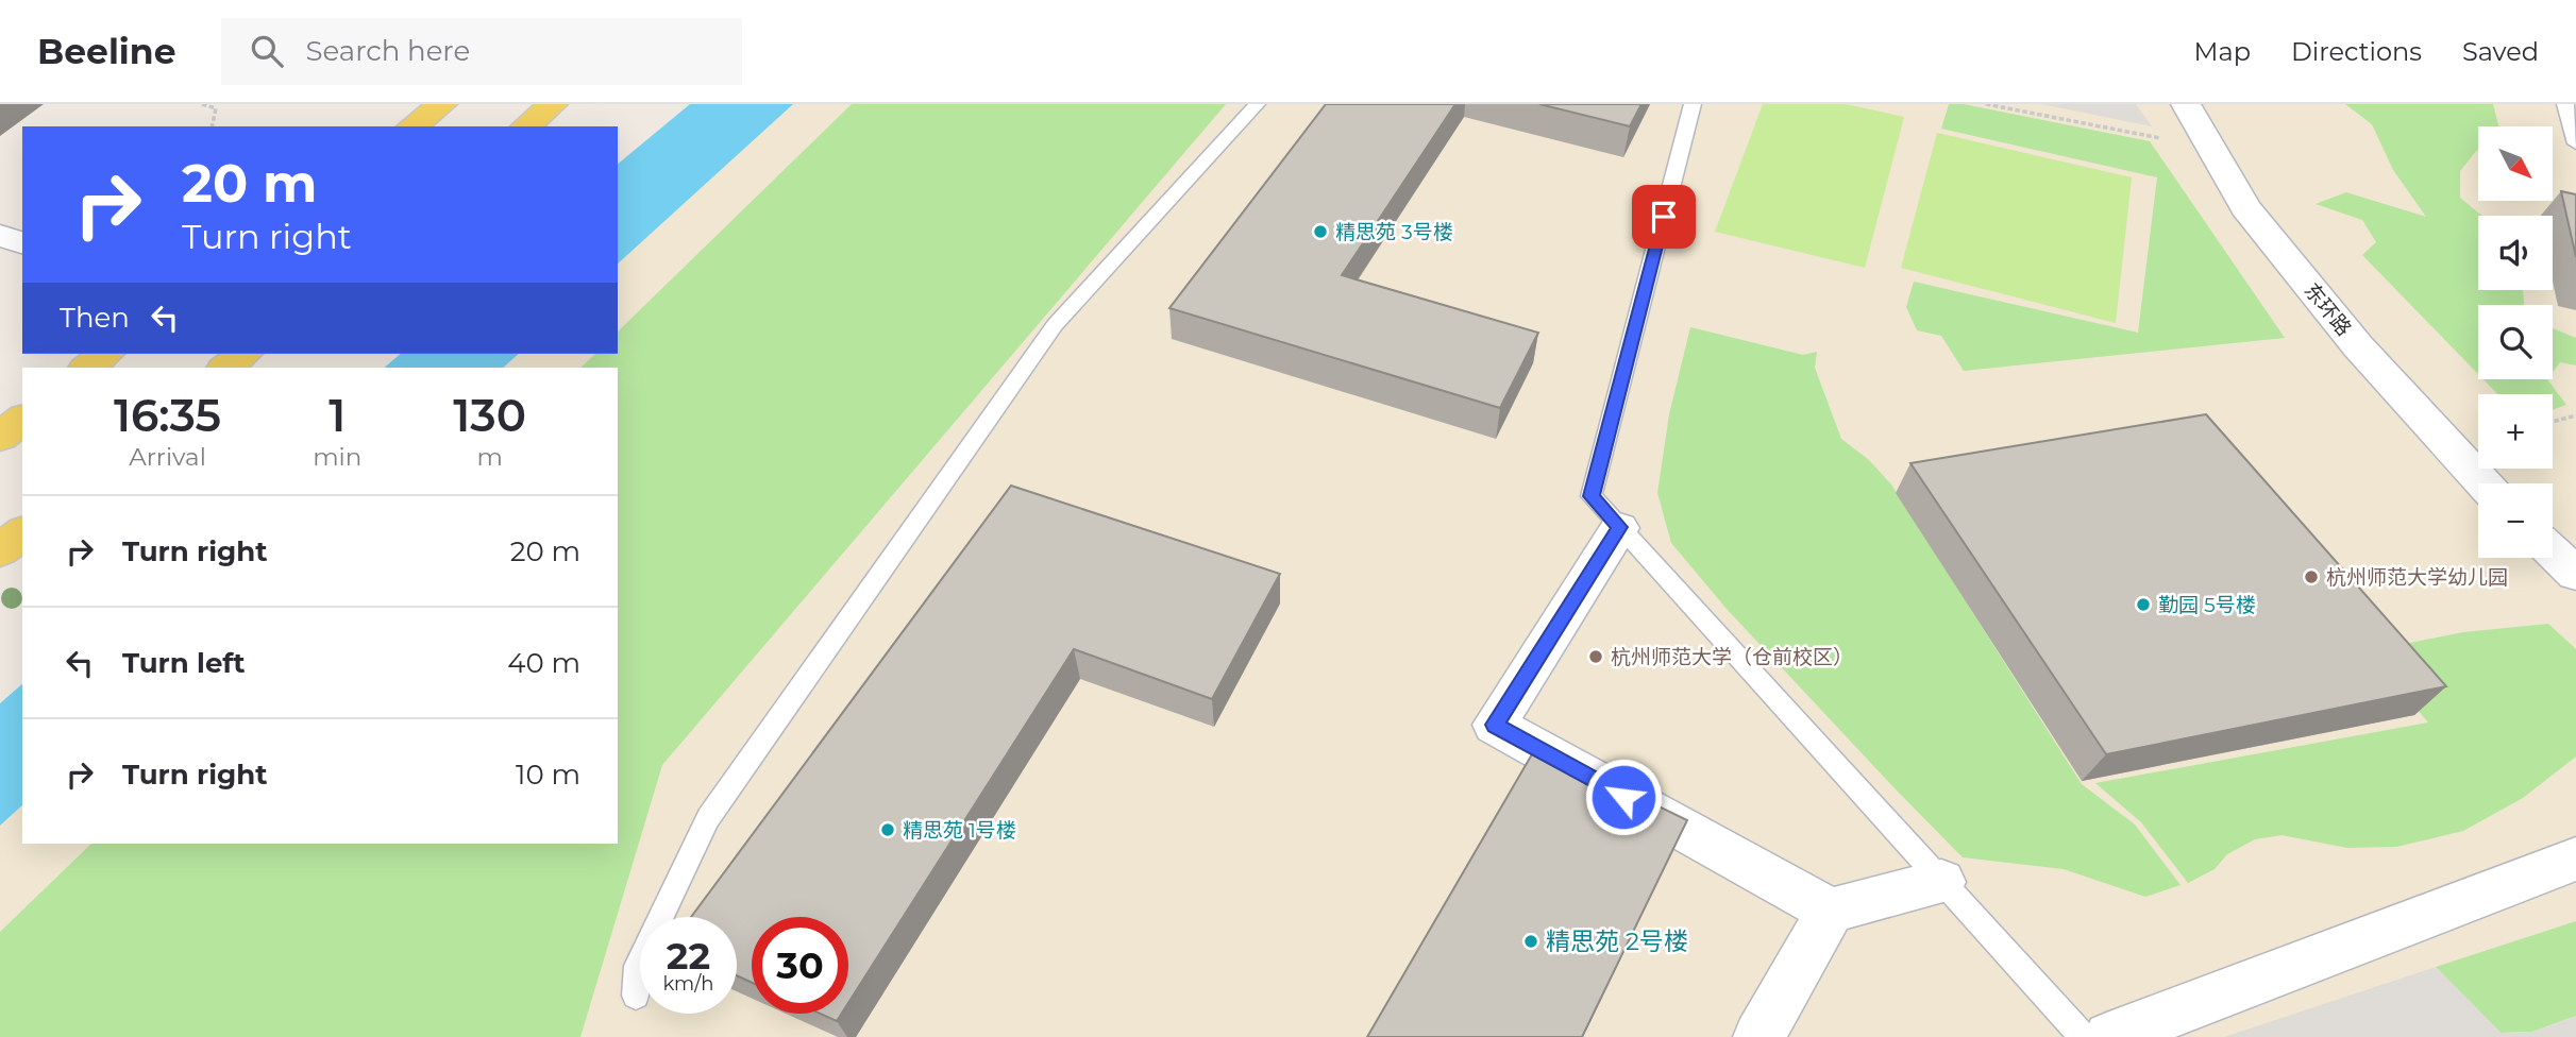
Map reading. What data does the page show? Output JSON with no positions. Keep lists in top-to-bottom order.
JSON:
{
  "streets": {
    "street": ["东环路"]
  },
  "places": [
    "精思苑 3号楼",
    "杭州师范大学幼儿园",
    "勤园 5号楼",
    "杭州师范大学（仓前校区）",
    "精思苑 1号楼",
    "精思苑 2号楼"
  ],
  "north": "bottom right",
  "page": {
    "header": "Beeline",
    "search": "Search here",
    "nav": ["Map", "Directions", "Saved"],
    "map_buttons": ["+", "−"],
    "turn": ["20 m", "Turn right"],
    "then": "Then",
    "eta": [
      "16:35",
      "Arrival",
      "1",
      "min",
      "130",
      "m"
    ],
    "list": [
      {
        "name": "Turn right",
        "value": "20 m"
      },
      {
        "name": "Turn left",
        "value": "40 m"
      },
      {
        "name": "Turn right",
        "value": "10 m"
      }
    ],
    "speed": "22 km/h",
    "limit": "30"
  }
}
